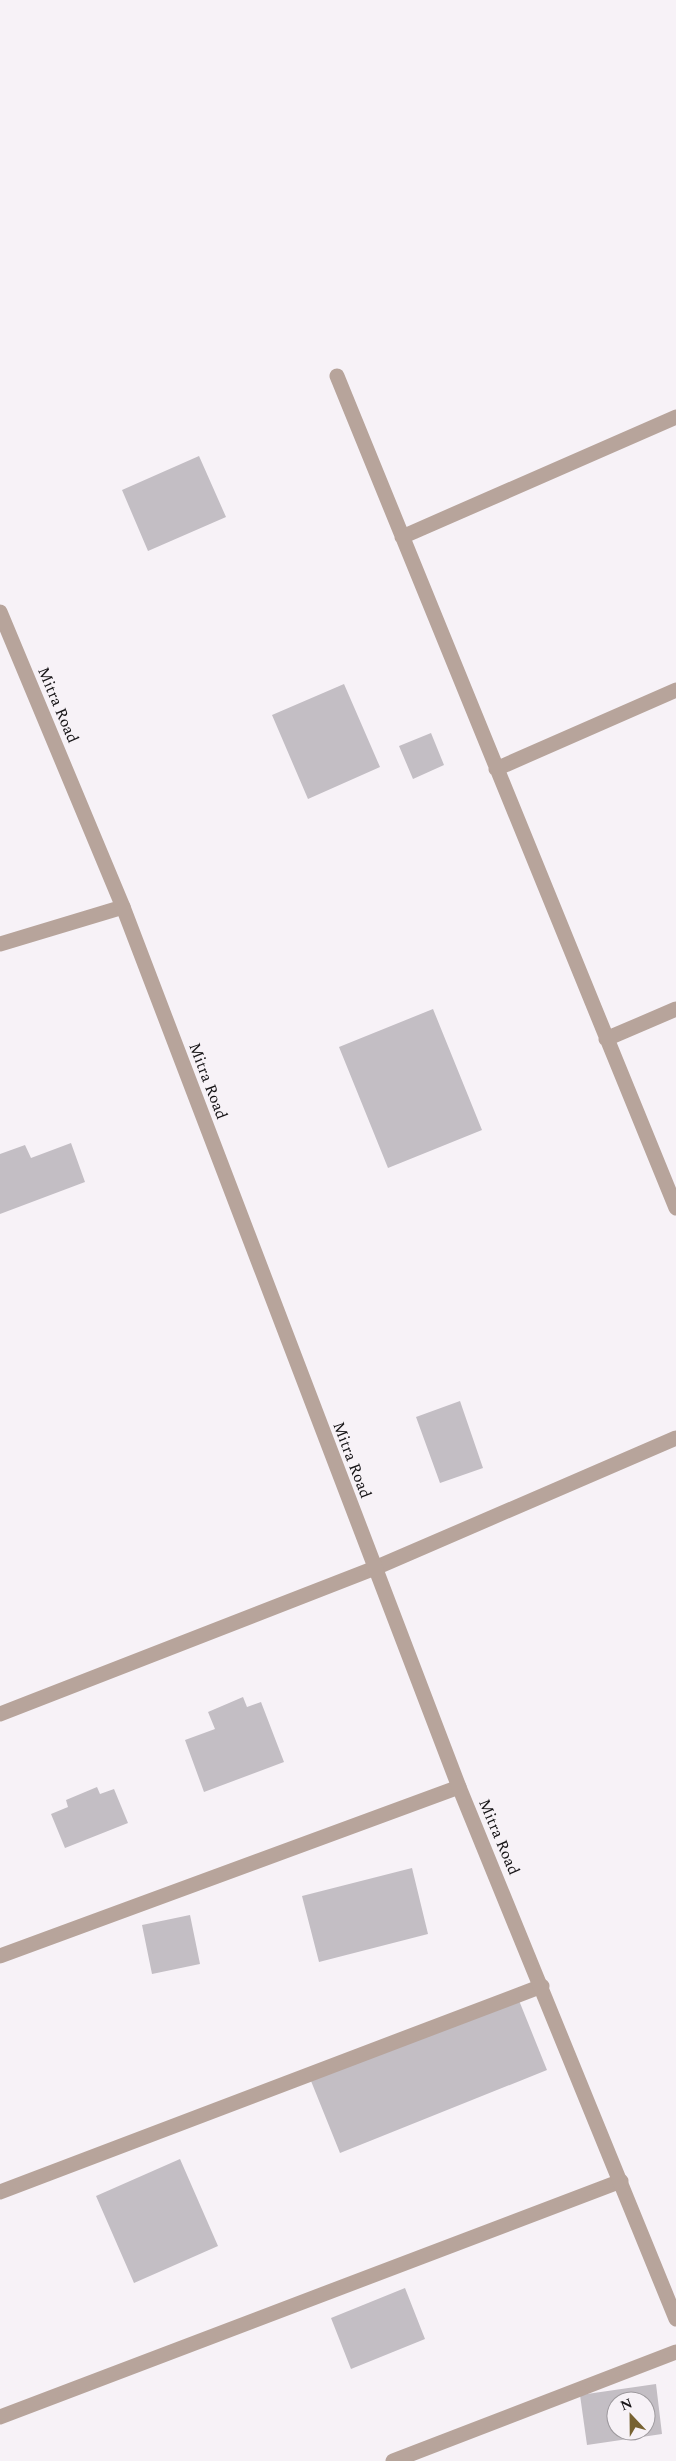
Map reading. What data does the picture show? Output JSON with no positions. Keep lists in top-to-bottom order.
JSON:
{
  "streets": {
    "street": ["Mitra Road"]
  },
  "north": "top"
}
